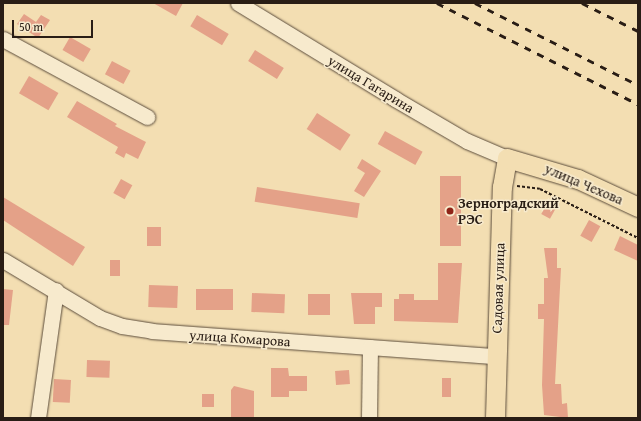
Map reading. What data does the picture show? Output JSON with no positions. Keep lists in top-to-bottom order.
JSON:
{
  "streets": {
    "main road": ["улица Чехова", "Садовая улица"],
    "street": ["улица Гагарина", "улица Комарова"]
  },
  "crossings": [
    ["улица Гагарина", "улица Чехова"],
    ["улица Гагарина", "Садовая улица"],
    ["улица Чехова", "Садовая улица"],
    ["Садовая улица", "улица Комарова"]
  ],
  "places": ["Зерноградский РЭС"],
  "scale_bar": "50 m"
}
